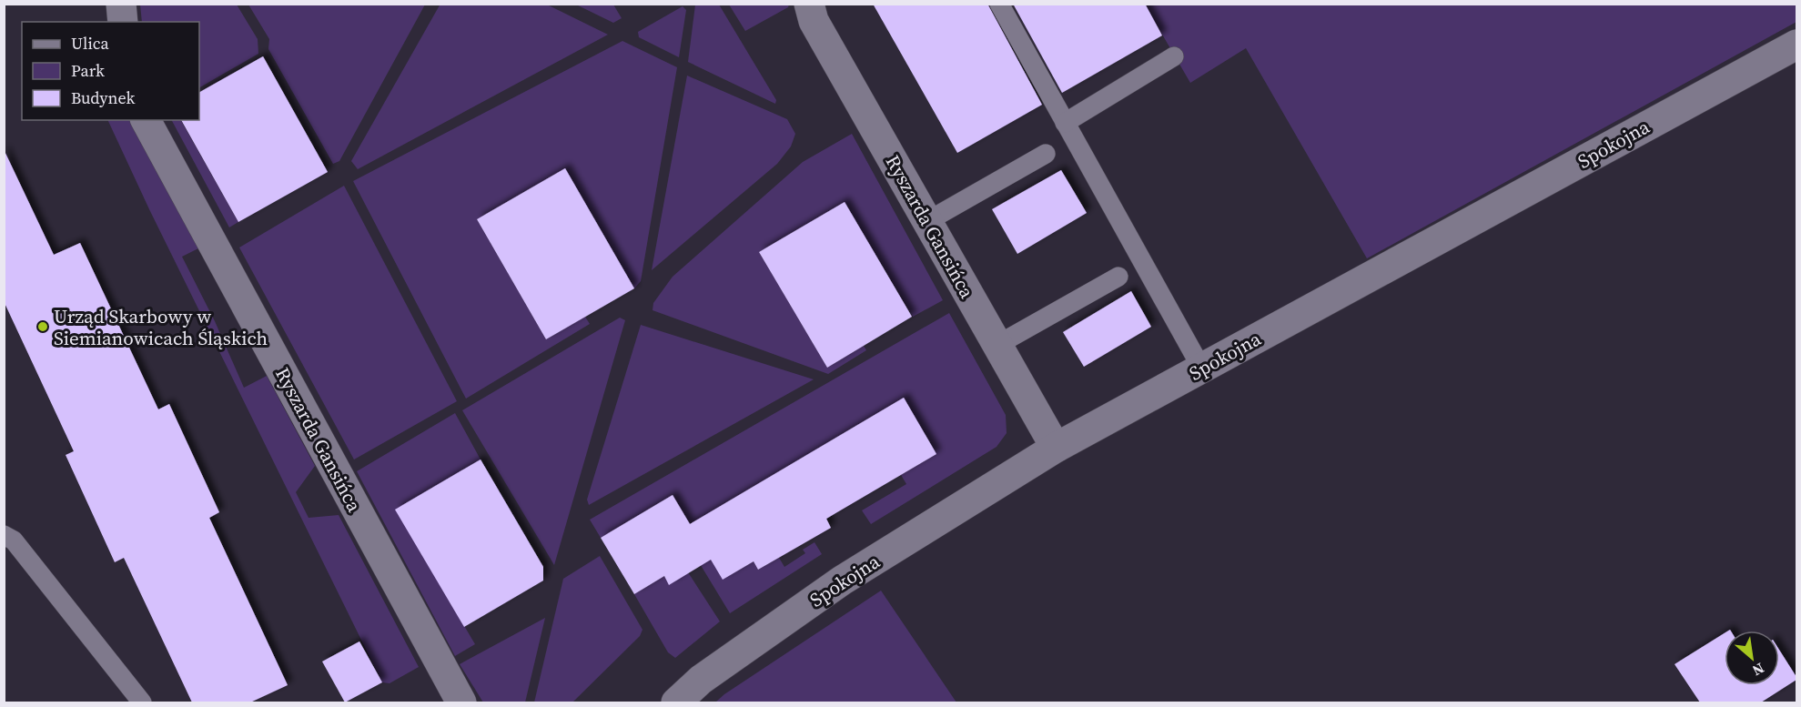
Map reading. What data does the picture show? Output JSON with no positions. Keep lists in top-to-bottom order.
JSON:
{
  "streets": {
    "street": ["Spokojna", "Ryszarda Gansińca"]
  },
  "crossings": [
    ["Spokojna", "Ryszarda Gansińca"]
  ],
  "places": ["Urząd Skarbowy w Siemianowicach Śląskich"],
  "legend": ["Ulica", "Park", "Budynek"],
  "north": "bottom right"
}
